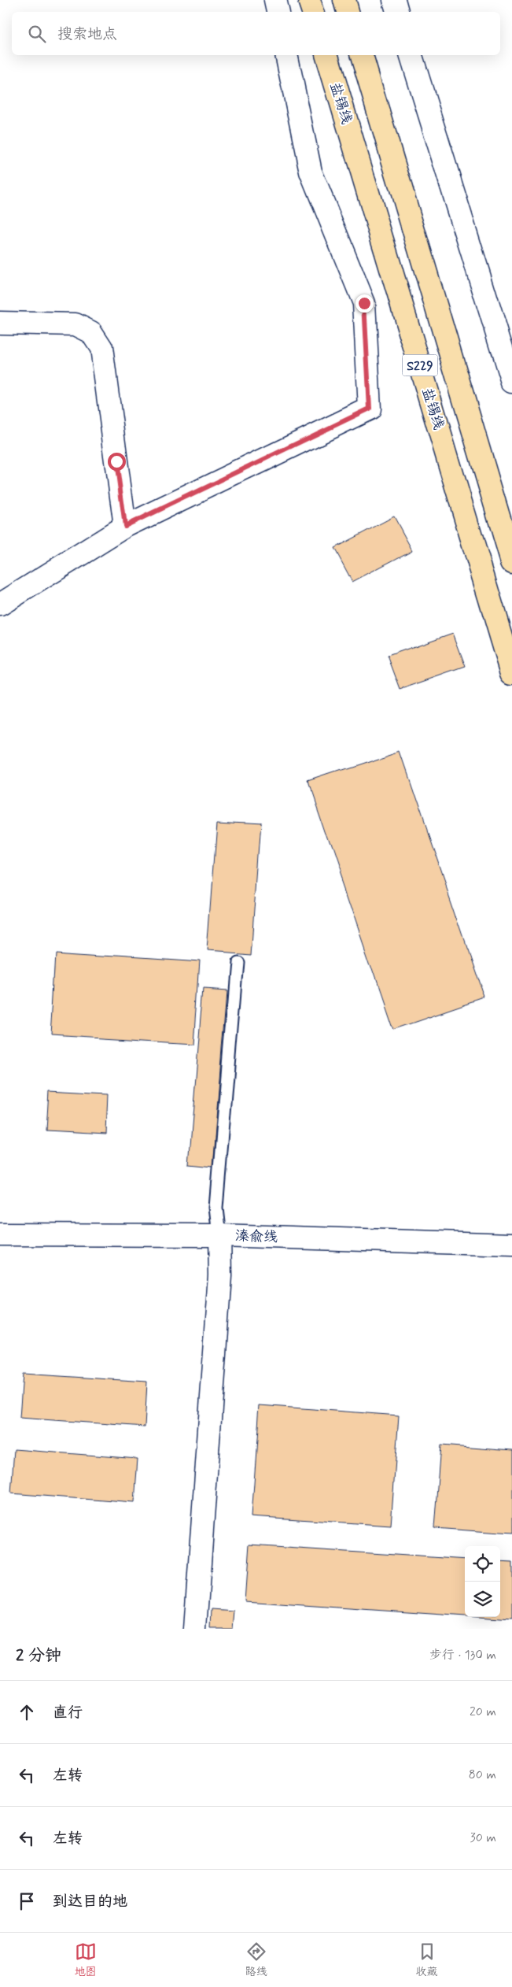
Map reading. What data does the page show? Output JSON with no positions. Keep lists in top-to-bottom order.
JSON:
{
  "streets": {
    "main road": ["盐锡线", "S229"],
    "street": ["溱俞线"]
  },
  "page": {
    "search": "搜索地点",
    "heading": ["2 分钟", "步行 · 130 m"],
    "list": [
      ["直行", "20 m"],
      ["左转", "80 m"],
      ["左转", "30 m"],
      "到达目的地"
    ],
    "nav": ["地图", "路线", "收藏"]
  }
}
